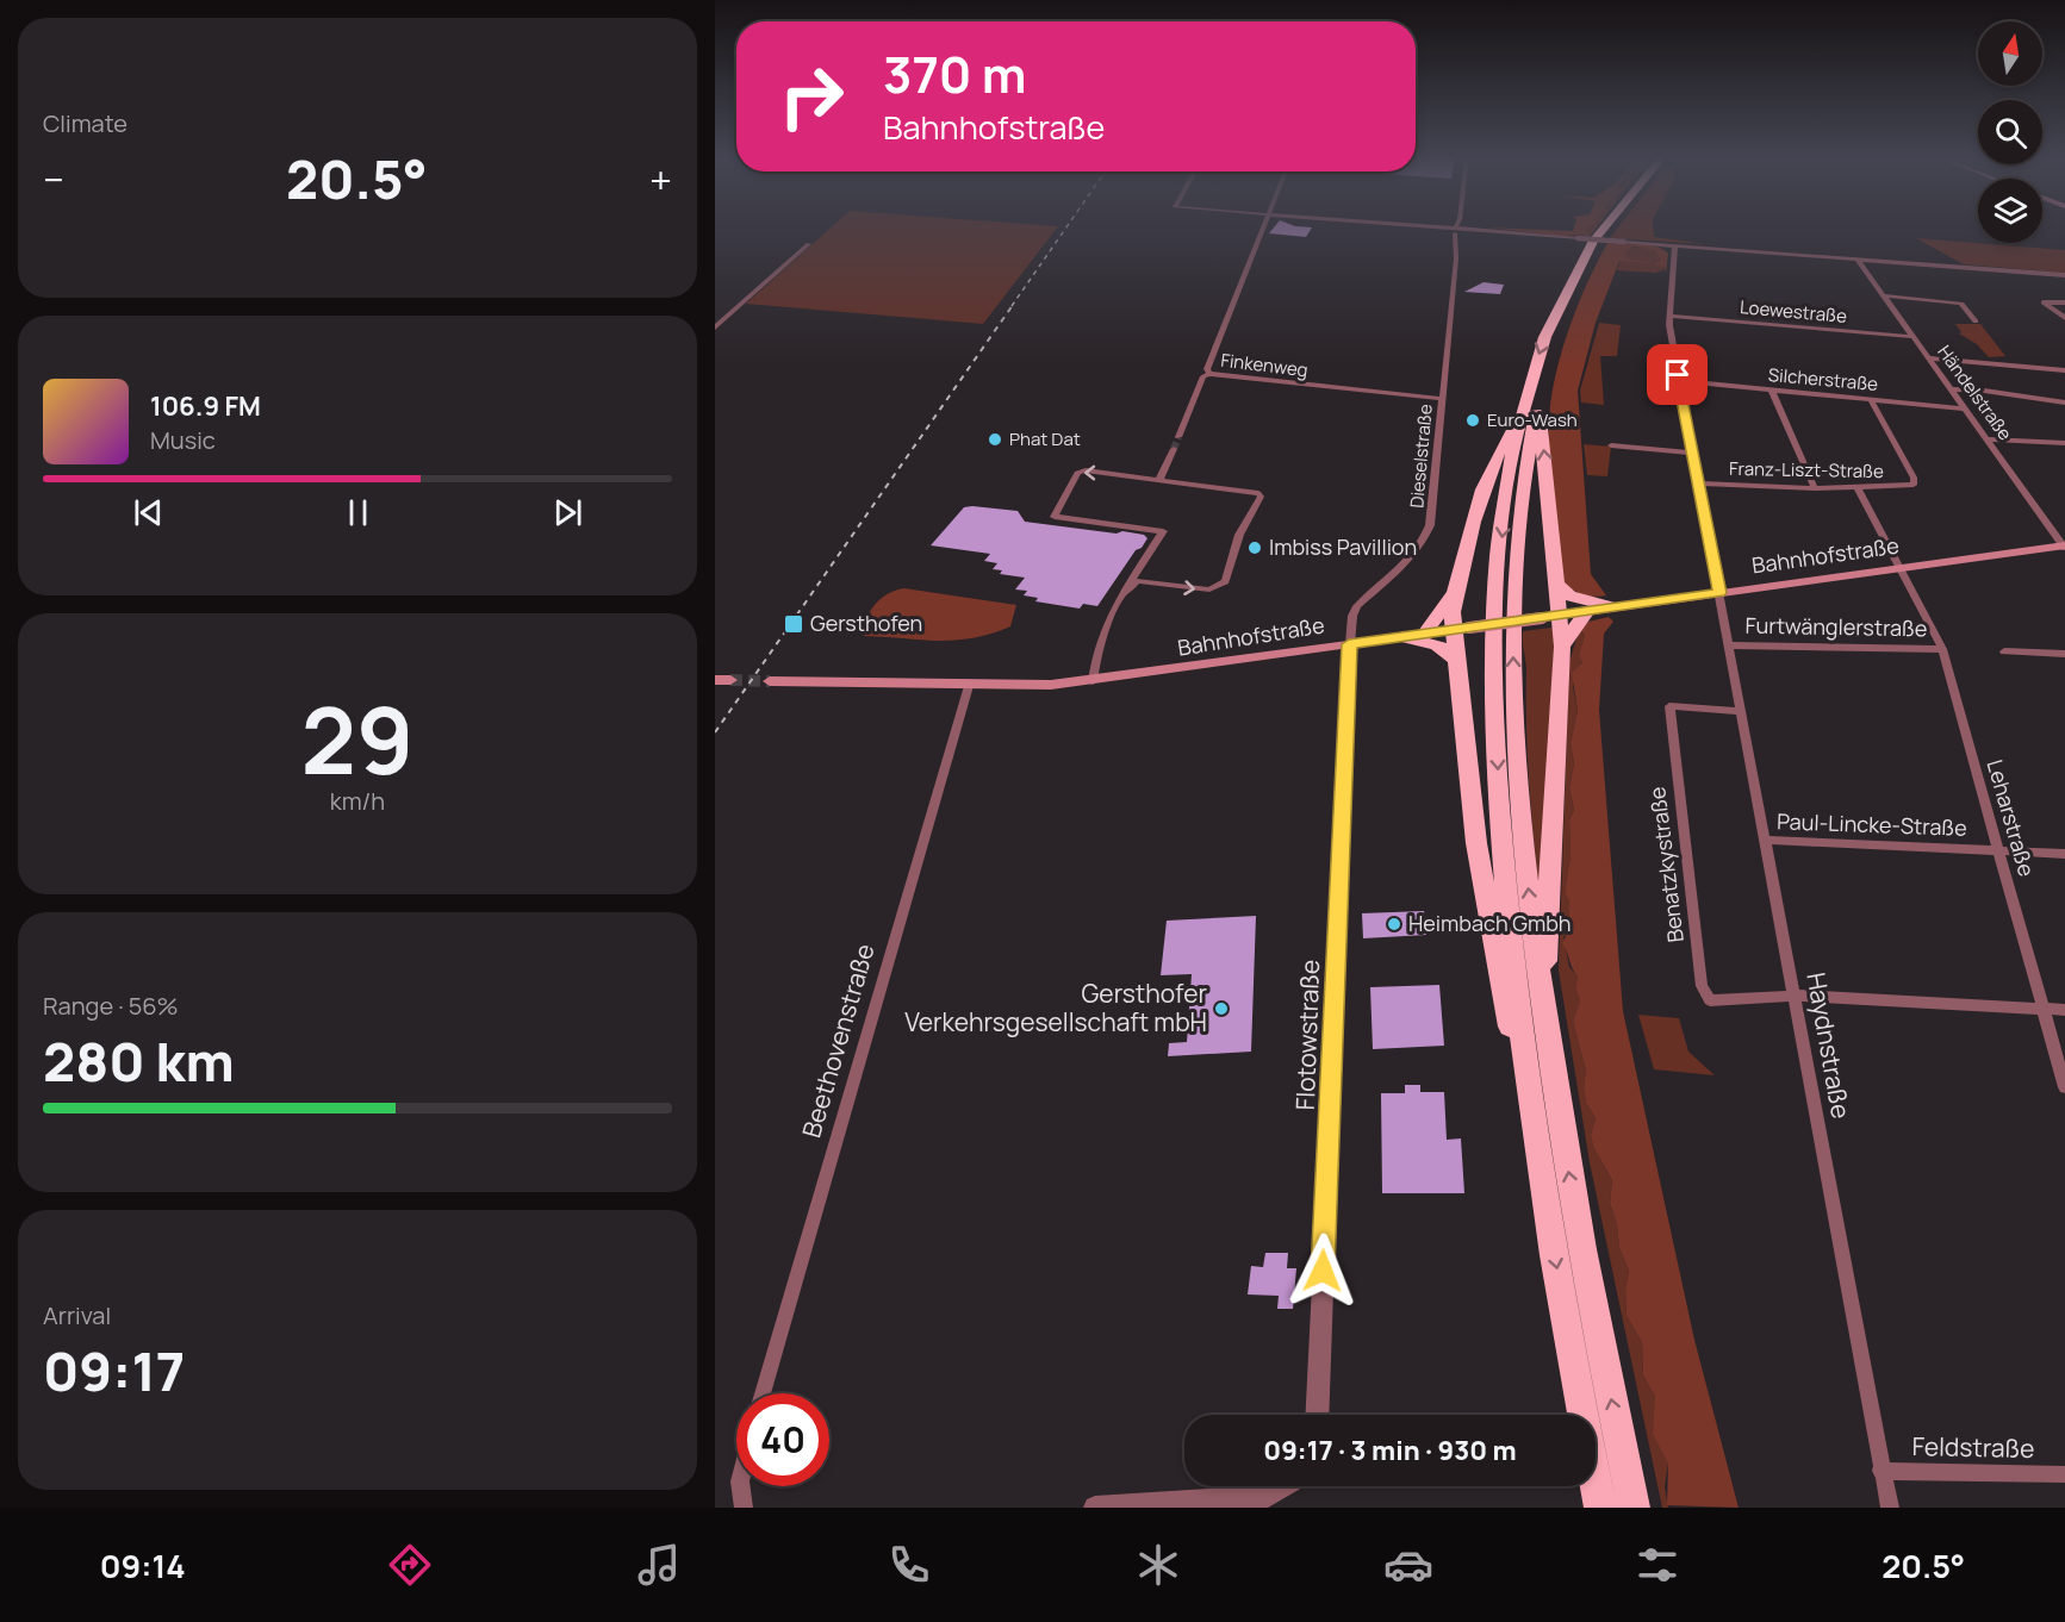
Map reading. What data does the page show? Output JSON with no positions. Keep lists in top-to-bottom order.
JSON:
{
  "streets": {
    "main road": ["Bahnhofstraße"],
    "street": [
      "Loewestraße",
      "Finkenweg",
      "Silcherstraße",
      "Händelstraße",
      "Dieselstraße",
      "Franz-Liszt-Straße",
      "Furtwänglerstraße",
      "Leharstraße",
      "Paul-Lincke-Straße",
      "Benatzkystraße",
      "Flotowstraße",
      "Beethovenstraße",
      "Haydnstraße",
      "Feldstraße"
    ]
  },
  "crossings": [
    ["Loewestraße", "Händelstraße"],
    ["Loewestraße", "Haydnstraße"],
    ["Finkenweg", "Dieselstraße"],
    ["Silcherstraße", "Händelstraße"],
    ["Silcherstraße", "Franz-Liszt-Straße"],
    ["Silcherstraße", "Haydnstraße"],
    ["Händelstraße", "Bahnhofstraße"],
    ["Dieselstraße", "Bahnhofstraße"],
    ["Dieselstraße", "Flotowstraße"],
    ["Franz-Liszt-Straße", "Leharstraße"],
    ["Franz-Liszt-Straße", "Haydnstraße"],
    ["Bahnhofstraße", "Leharstraße"],
    ["Bahnhofstraße", "Flotowstraße"],
    ["Bahnhofstraße", "Beethovenstraße"],
    ["Bahnhofstraße", "Haydnstraße"],
    ["Furtwänglerstraße", "Leharstraße"],
    ["Furtwänglerstraße", "Haydnstraße"],
    ["Leharstraße", "Paul-Lincke-Straße"],
    ["Paul-Lincke-Straße", "Haydnstraße"],
    ["Benatzkystraße", "Haydnstraße"],
    ["Haydnstraße", "Feldstraße"]
  ],
  "places": {
    "other": [
      "Euro-Wash",
      "Phat Dat",
      "Imbiss Pavillion",
      "Heimbach Gmbh",
      "Gersthofer Verkehrsgesellschaft mbH"
    ],
    "transit": ["Gersthofen"]
  },
  "north": "top",
  "page": {
    "tile": [
      "Climate",
      ["29", "km/h"],
      ["Range · 56%", "280 km"],
      ["Arrival", "09:17"]
    ],
    "turn": ["370 m", "Bahnhofstraße"],
    "heat": ["−", "20.5°", "+"],
    "song": ["106.9 FM", "Music"],
    "limit": "40",
    "trip": "09:17 · 3 min · 930 m",
    "tabs": ["09:14", "20.5°"]
  }
}
